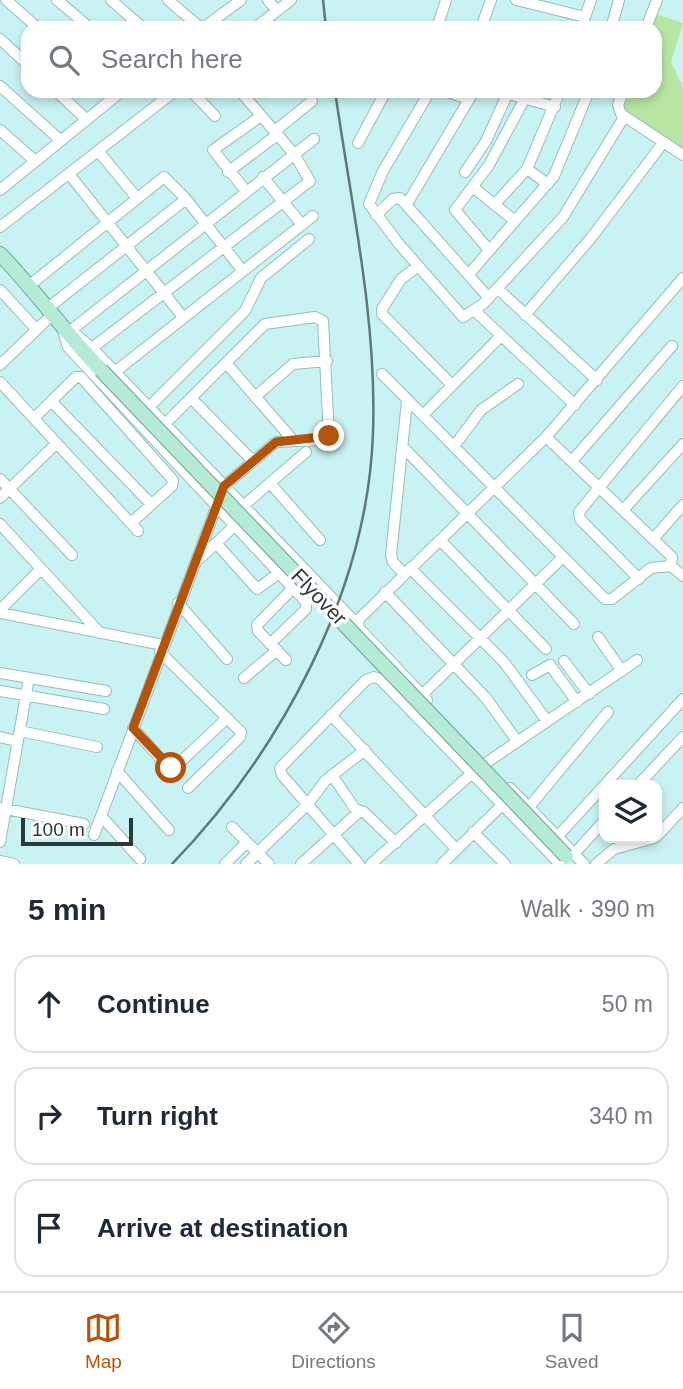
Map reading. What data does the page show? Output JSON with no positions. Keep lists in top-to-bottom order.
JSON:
{
  "streets": {
    "main road": ["Flyover"]
  },
  "scale_bar": "100 m",
  "page": {
    "search": "Search here",
    "scale": "100 m",
    "heading": ["5 min", "Walk · 390 m"],
    "list": [
      ["Continue", "50 m"],
      ["Turn right", "340 m"],
      "Arrive at destination"
    ],
    "nav": ["Map", "Directions", "Saved"]
  }
}
